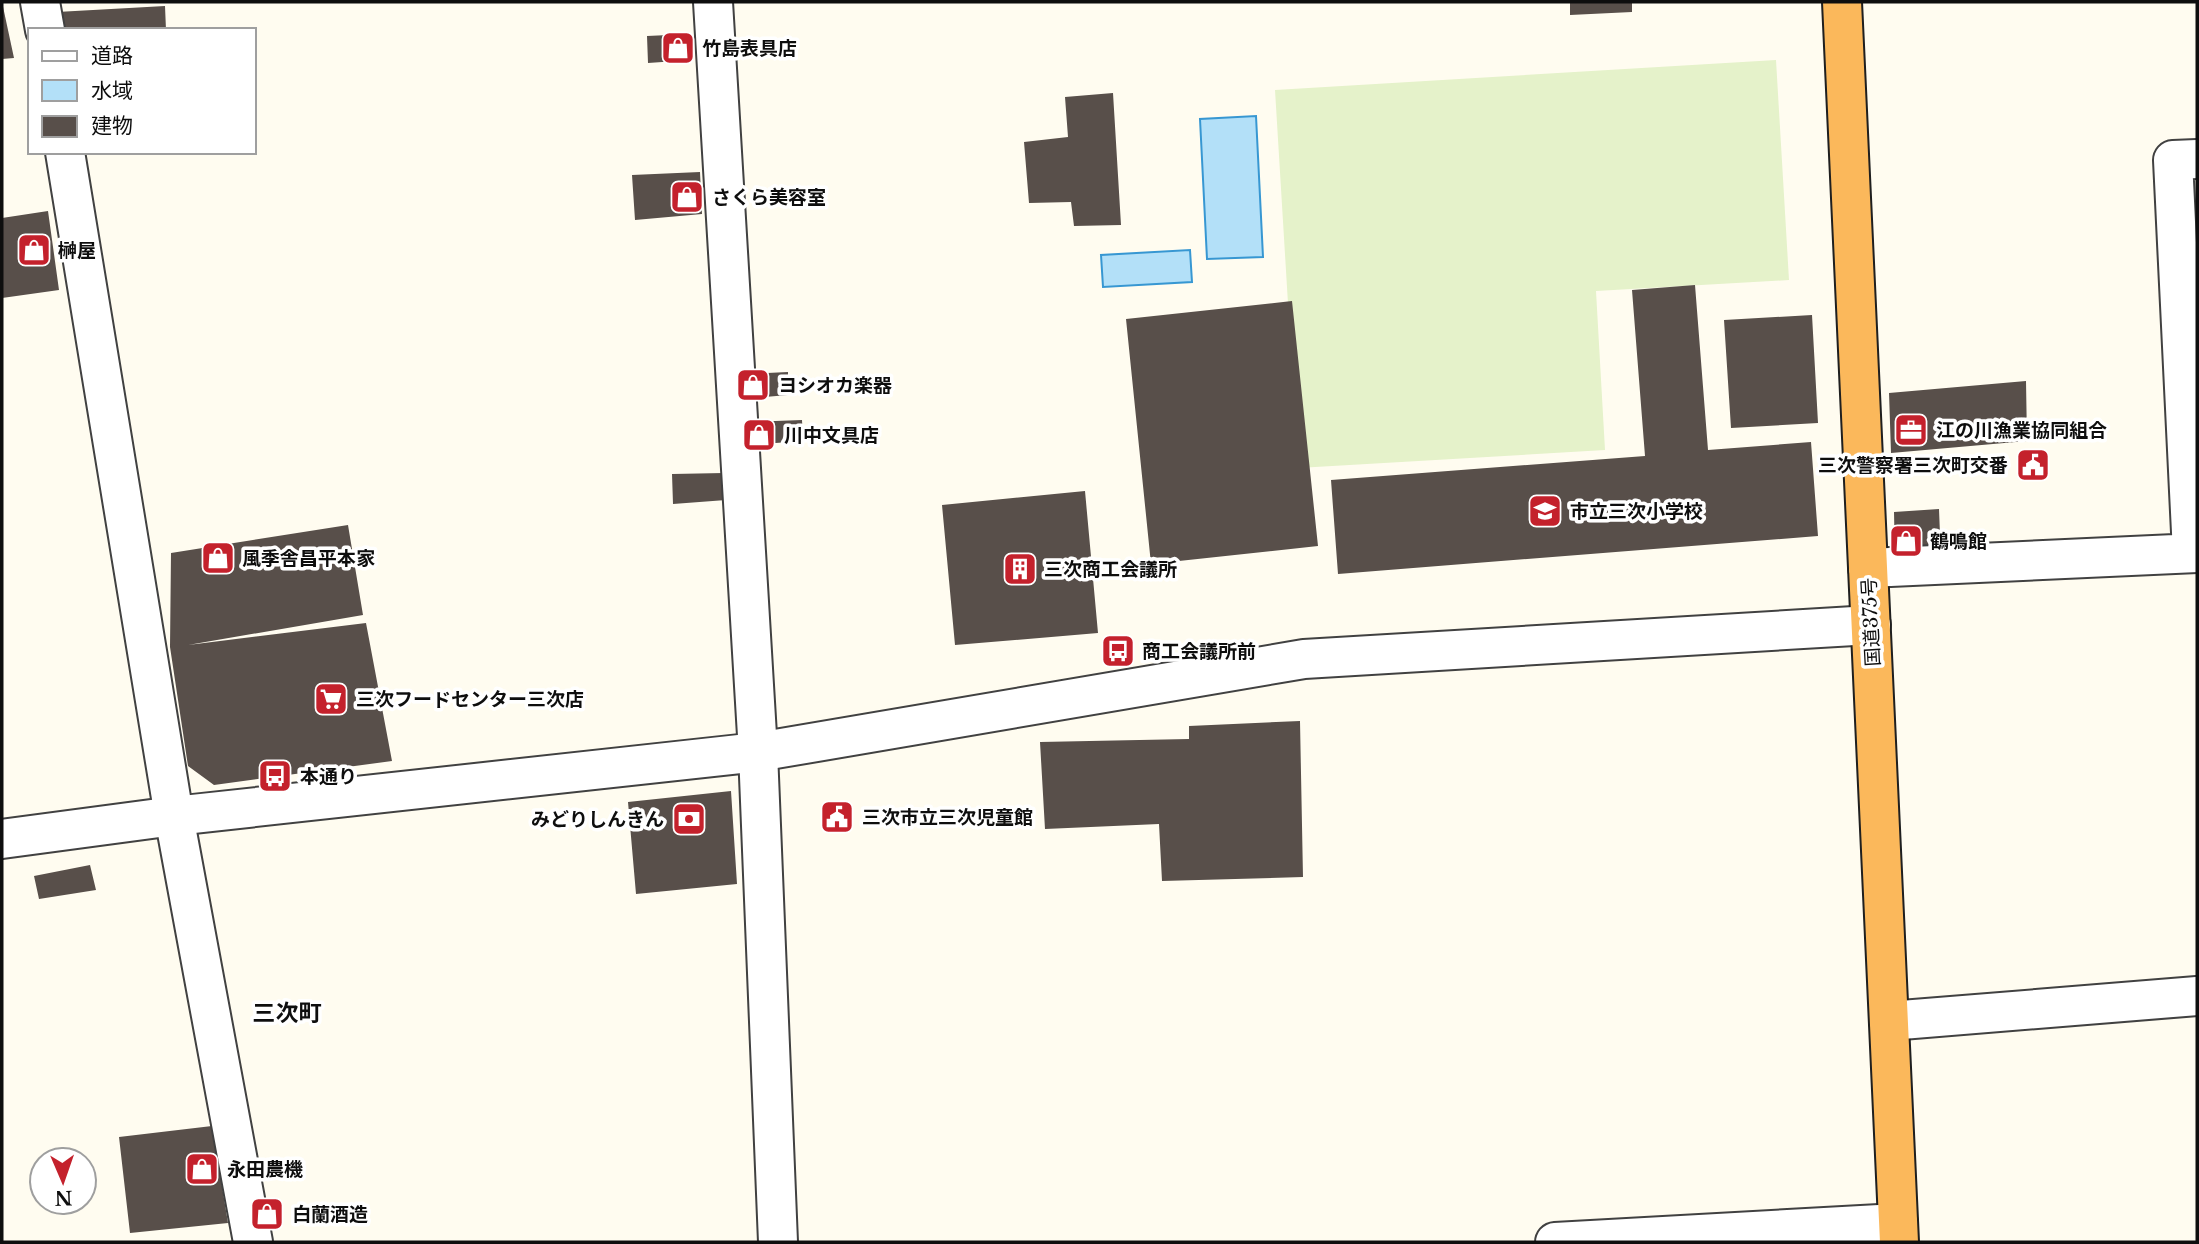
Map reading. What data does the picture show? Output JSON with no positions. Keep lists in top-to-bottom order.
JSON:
{
  "streets": {
    "highway": ["国道375号"]
  },
  "districts": ["三次町"],
  "places": {
    "shop": [
      "竹島表具店",
      "さくら美容室",
      "榊屋",
      "ヨシオカ楽器",
      "川中文具店",
      "鶴鳴館",
      "風季舎昌平本家",
      "永田農機",
      "白蘭酒造"
    ],
    "office": ["江の川漁業協同組合"],
    "public building": ["三次警察署三次町交番", "三次市立三次児童館"],
    "school or university": ["市立三次小学校"],
    "building": ["三次商工会議所"],
    "bus stop": ["商工会議所前", "本通り"],
    "supermarket": ["三次フードセンター三次店"],
    "bank": ["みどりしんきん"]
  },
  "legend": ["道路", "水域", "建物"],
  "north": "bottom"
}
